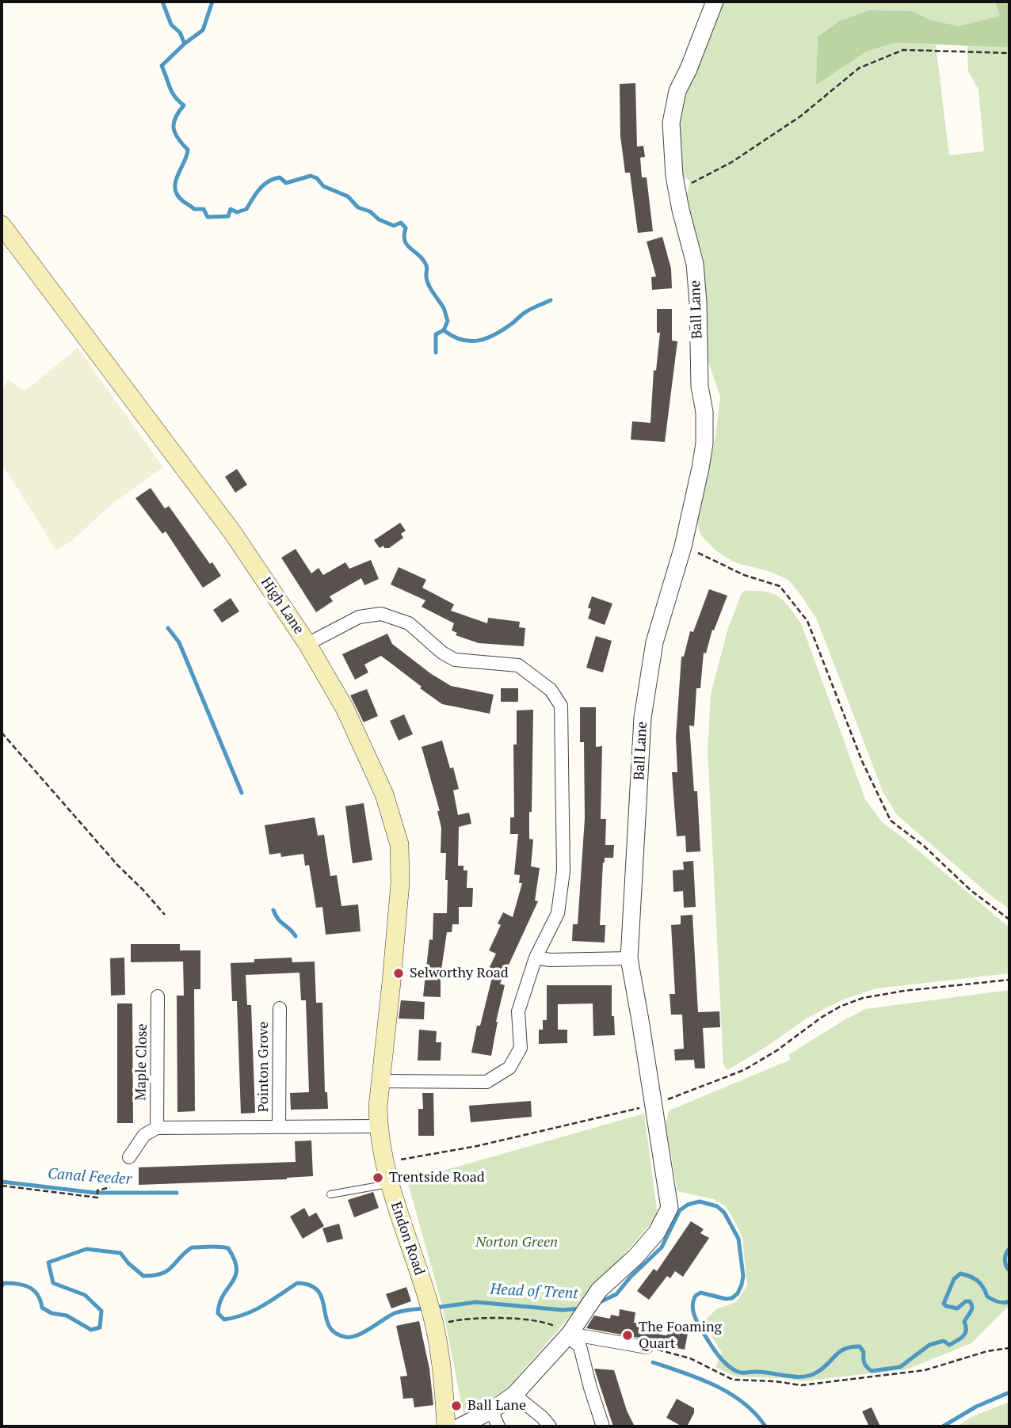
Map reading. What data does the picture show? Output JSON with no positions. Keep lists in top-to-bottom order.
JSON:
{
  "streets": {
    "main road": ["High Lane", "Endon Road"],
    "street": ["Ball Lane", "Maple Close", "Pointon Grove"]
  },
  "crossings": [
    ["High Lane", "Endon Road"]
  ],
  "water": ["Canal Feeder", "Head of Trent"],
  "parks": ["Norton Green"],
  "places": [
    "Selworthy Road",
    "Trentside Road",
    "The Foaming Quart",
    "Ball Lane"
  ]
}
